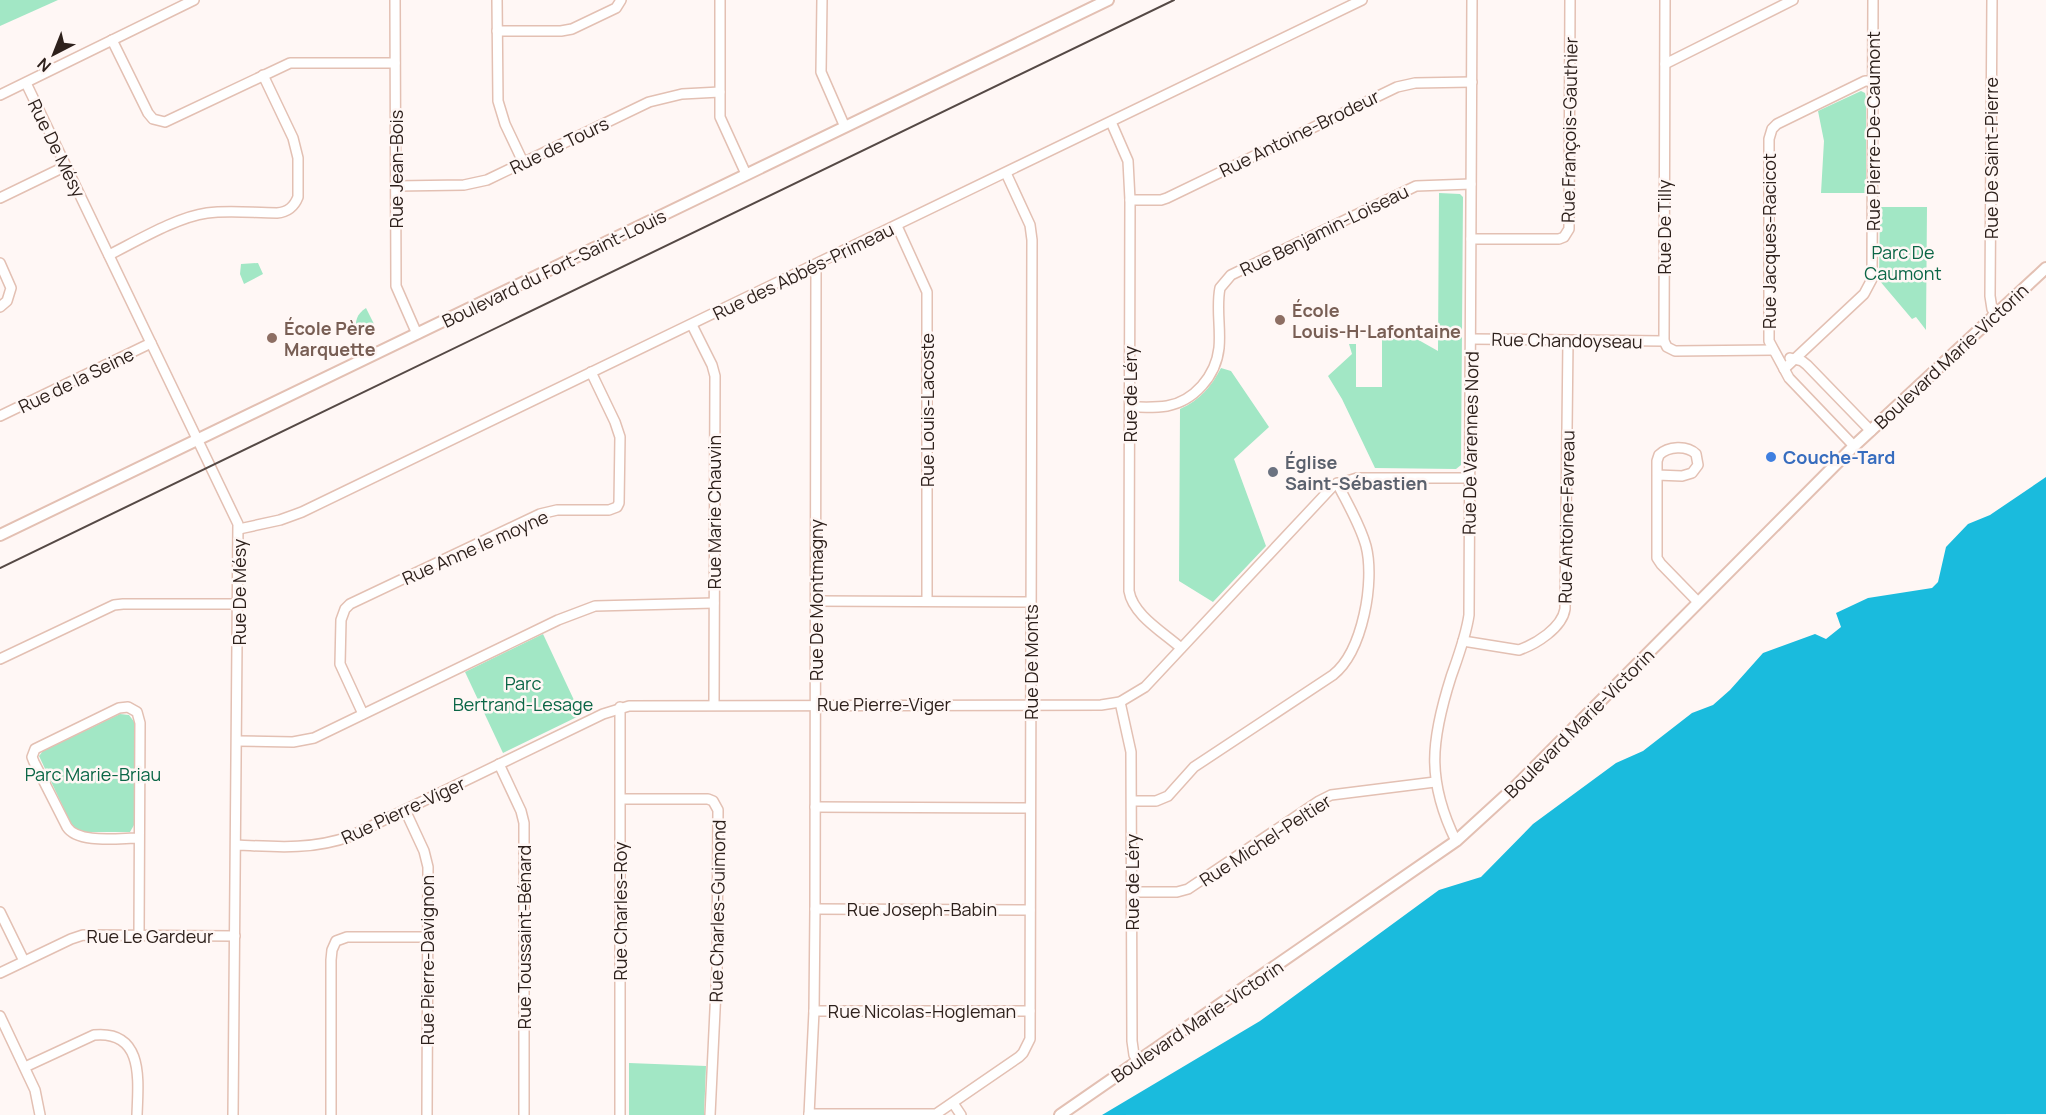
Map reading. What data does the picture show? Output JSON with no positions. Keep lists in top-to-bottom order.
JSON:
{
  "streets": {
    "street": [
      "Rue François-Gauthier",
      "Rue Pierre-De-Caumont",
      "Rue Antoine-Brodeur",
      "Rue de Tours",
      "Rue De Mésy",
      "Rue De Saint-Pierre",
      "Rue Jean-Bois",
      "Rue De Tilly",
      "Rue Benjamin-Loiseau",
      "Rue Jacques-Racicot",
      "Boulevard du Fort-Saint-Louis",
      "Rue des Abbés-Primeau",
      "Rue Chandoyseau",
      "Boulevard Marie-Victorin",
      "Rue de la Seine",
      "Rue de Léry",
      "Rue Louis-Lacoste",
      "Rue De Varennes Nord",
      "Rue Marie Chauvin",
      "Rue Antoine-Favreau",
      "Rue Anne le moyne",
      "Rue De Montmagny",
      "Rue De Monts",
      "Rue Pierre-Viger",
      "Rue Michel-Peltier",
      "Rue Joseph-Babin",
      "Rue Charles-Roy",
      "Rue Charles-Guimond",
      "Rue Le Gardeur",
      "Rue Toussaint-Bénard",
      "Rue Pierre-Davignon",
      "Rue Nicolas-Hogleman"
    ]
  },
  "crossings": [
    ["Rue François-Gauthier", "Rue De Varennes Nord"],
    ["Rue Pierre-De-Caumont", "Rue Jacques-Racicot"],
    ["Rue Antoine-Brodeur", "Rue de Léry"],
    ["Rue Antoine-Brodeur", "Rue De Varennes Nord"],
    ["Rue de Tours", "Rue Jean-Bois"],
    ["Rue De Mésy", "Boulevard du Fort-Saint-Louis"],
    ["Rue De Mésy", "Rue des Abbés-Primeau"],
    ["Rue De Mésy", "Rue de la Seine"],
    ["Rue De Mésy", "Rue Pierre-Viger"],
    ["Rue De Mésy", "Rue Le Gardeur"],
    ["Rue De Saint-Pierre", "Boulevard Marie-Victorin"],
    ["Rue Jean-Bois", "Boulevard du Fort-Saint-Louis"],
    ["Rue De Tilly", "Rue Chandoyseau"],
    ["Rue Benjamin-Loiseau", "Rue de Léry"],
    ["Rue Benjamin-Loiseau", "Rue De Varennes Nord"],
    ["Rue Jacques-Racicot", "Boulevard Marie-Victorin"],
    ["Rue des Abbés-Primeau", "Rue de Léry"],
    ["Rue des Abbés-Primeau", "Rue Louis-Lacoste"],
    ["Rue des Abbés-Primeau", "Rue Marie Chauvin"],
    ["Rue des Abbés-Primeau", "Rue Anne le moyne"],
    ["Rue des Abbés-Primeau", "Rue De Montmagny"],
    ["Rue des Abbés-Primeau", "Rue De Monts"],
    ["Rue Chandoyseau", "Rue De Varennes Nord"],
    ["Rue Chandoyseau", "Rue Antoine-Favreau"],
    ["Boulevard Marie-Victorin", "Rue de Léry"],
    ["Boulevard Marie-Victorin", "Rue De Varennes Nord"],
    ["Rue de Léry", "Rue Pierre-Viger"],
    ["Rue de Léry", "Rue Michel-Peltier"],
    ["Rue De Varennes Nord", "Rue Antoine-Favreau"],
    ["Rue De Varennes Nord", "Rue Michel-Peltier"],
    ["Rue Marie Chauvin", "Rue Pierre-Viger"],
    ["Rue De Montmagny", "Rue De Monts"],
    ["Rue De Montmagny", "Rue Pierre-Viger"],
    ["Rue De Montmagny", "Rue Joseph-Babin"],
    ["Rue De Montmagny", "Rue Nicolas-Hogleman"],
    ["Rue De Monts", "Rue Pierre-Viger"],
    ["Rue De Monts", "Rue Joseph-Babin"],
    ["Rue De Monts", "Rue Nicolas-Hogleman"],
    ["Rue Pierre-Viger", "Rue Charles-Roy"],
    ["Rue Pierre-Viger", "Rue Toussaint-Bénard"],
    ["Rue Pierre-Viger", "Rue Pierre-Davignon"],
    ["Rue Charles-Roy", "Rue Charles-Guimond"]
  ],
  "parks": ["Parc De Caumont", "Parc Bertrand-Lesage", "Parc Marie-Briau"],
  "places": [
    "École Louis-H-Lafontaine",
    "École Père Marquette",
    "Couche-Tard",
    "Église Saint-Sébastien"
  ],
  "north": "bottom left"
}
